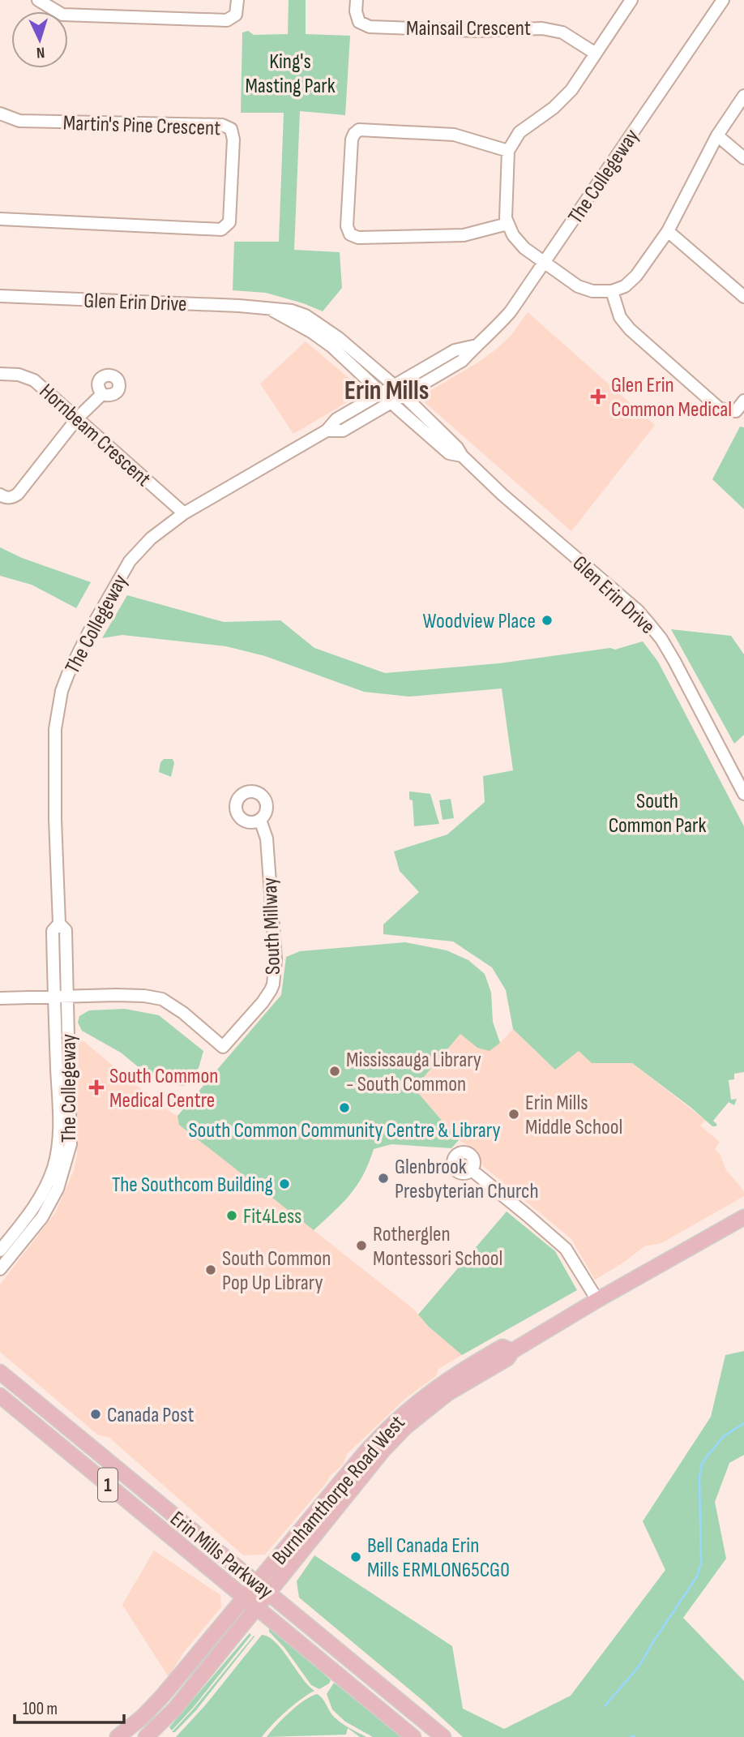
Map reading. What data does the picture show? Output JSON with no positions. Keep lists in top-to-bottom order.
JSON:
{
  "streets": {
    "main road": ["1", "Burnhamthorpe Road West", "Erin Mills Parkway"],
    "street": [
      "Mainsail Crescent",
      "Martin's Pine Crescent",
      "The Collegeway",
      "Glen Erin Drive",
      "Hornbeam Crescent",
      "South Millway"
    ]
  },
  "crossings": [
    ["The Collegeway", "Glen Erin Drive"],
    ["The Collegeway", "Hornbeam Crescent"],
    ["The Collegeway", "South Millway"],
    ["Burnhamthorpe Road West", "Erin Mills Parkway"]
  ],
  "districts": ["Erin Mills"],
  "parks": ["King's Masting Park", "South Common Park"],
  "places": {
    "health": ["Glen Erin Common Medical", "South Common Medical Centre"],
    "other": [
      "Woodview Place",
      "Mississauga Library - South Common",
      "South Common Community Centre & Library",
      "Erin Mills Middle School",
      "Glenbrook Presbyterian Church",
      "The Southcom Building",
      "Fit4Less",
      "Rotherglen Montessori School",
      "South Common Pop Up Library",
      "Canada Post",
      "Bell Canada Erin Mills ERMLON65CG0"
    ]
  },
  "scale_bar": "100 m",
  "north": "bottom"
}
